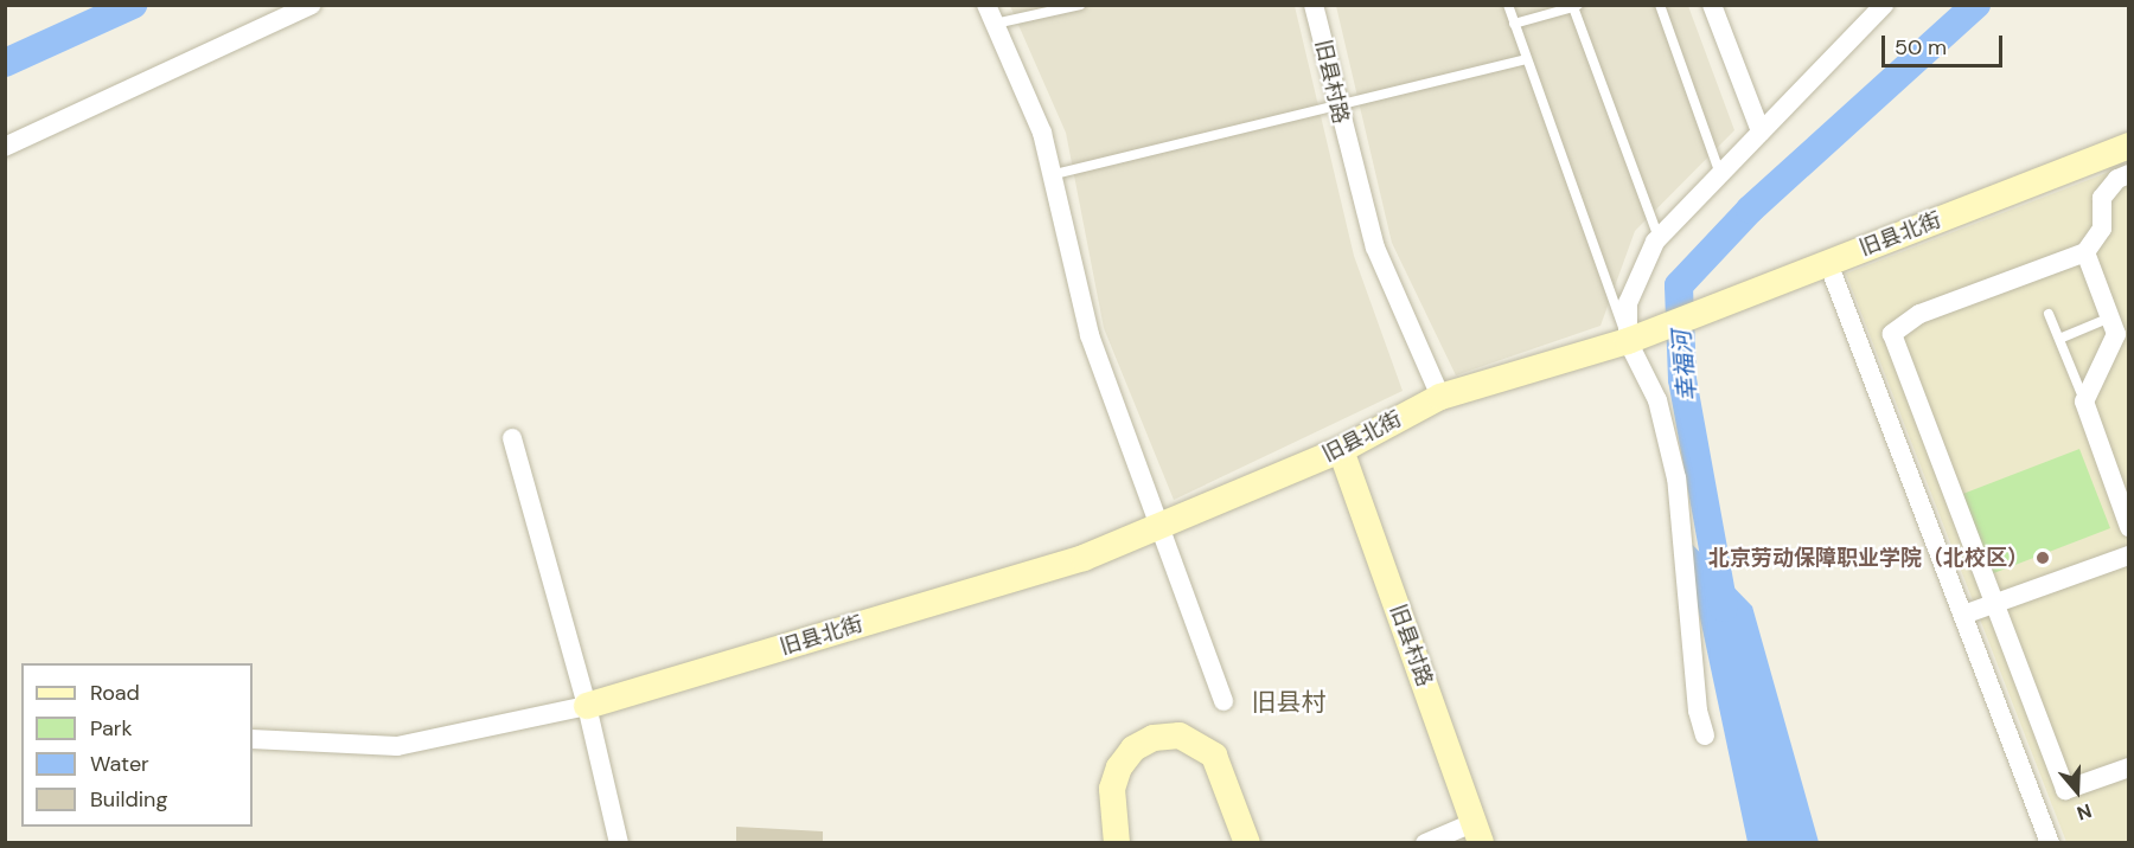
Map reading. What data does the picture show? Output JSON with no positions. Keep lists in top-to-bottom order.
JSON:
{
  "streets": {
    "street": ["旧县村路", "旧县北街"]
  },
  "crossings": [
    ["旧县村路", "旧县北街"]
  ],
  "districts": ["旧县村"],
  "water": ["幸福河"],
  "places": ["北京劳动保障职业学院（北校区）"],
  "legend": [
    "Road",
    "Park",
    "Water",
    "Building"
  ],
  "scale_bar": "50 m",
  "north": "bottom"
}
